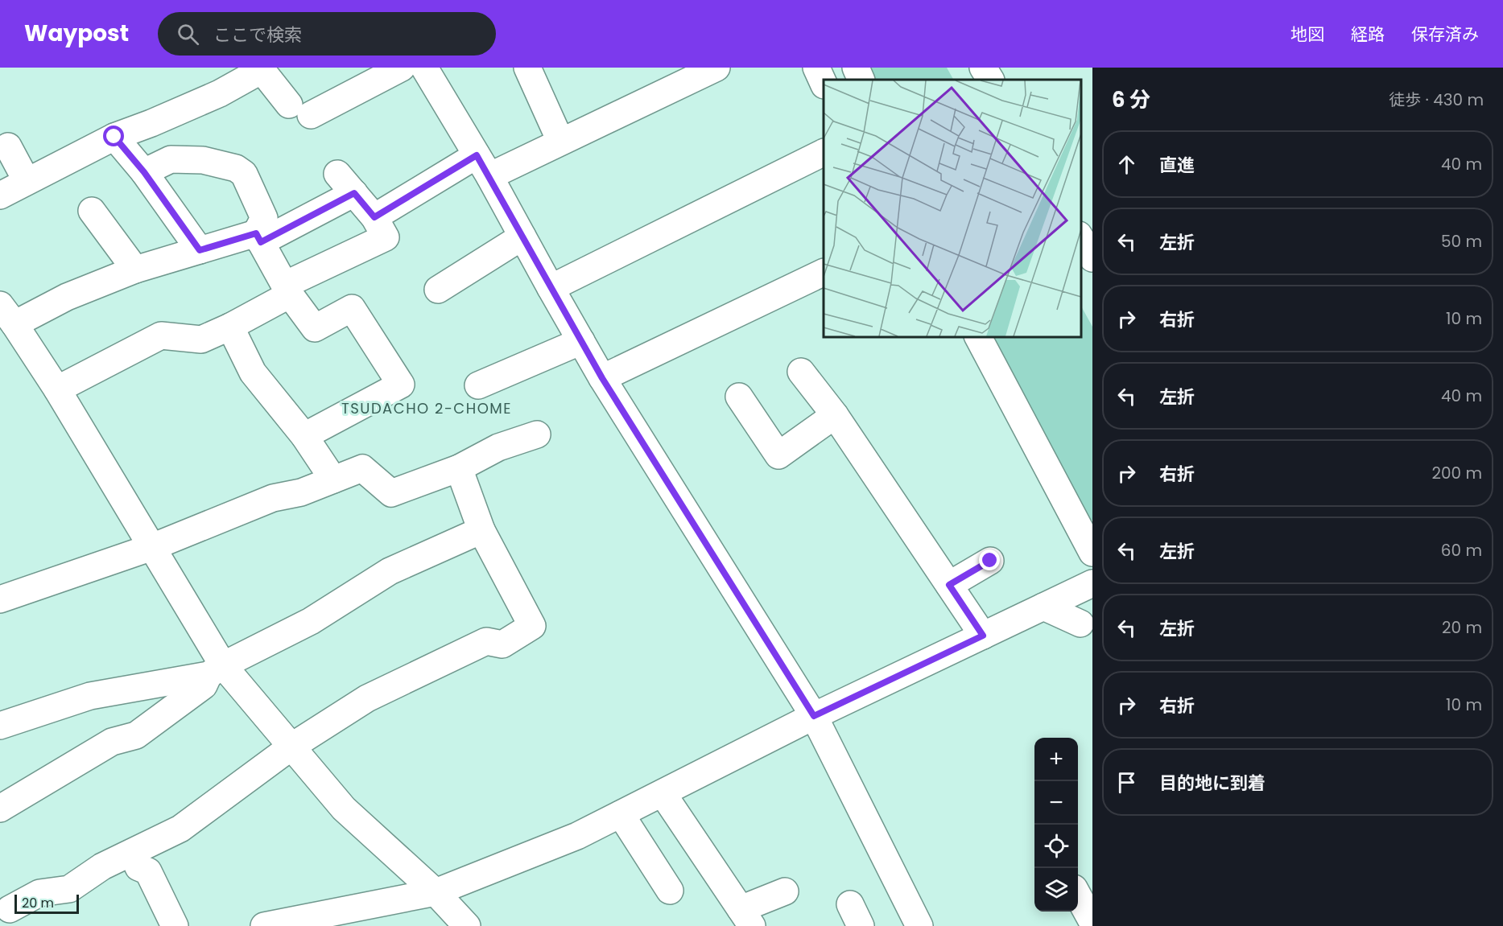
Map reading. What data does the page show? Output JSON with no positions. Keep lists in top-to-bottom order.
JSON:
{
  "districts": ["TSUDACHO 2-CHOME"],
  "scale_bar": "20 m",
  "page": {
    "header": "Waypost",
    "search": "ここで検索",
    "nav": ["地図", "経路", "保存済み"],
    "heading": ["6 分", "徒歩 · 430 m"],
    "list": [
      ["直進", "40 m"],
      ["左折", "50 m"],
      ["右折", "10 m"],
      ["左折", "40 m"],
      ["右折", "200 m"],
      ["左折", "60 m"],
      ["左折", "20 m"],
      ["右折", "10 m"],
      "目的地に到着"
    ],
    "map_buttons": ["+", "−"],
    "scale": "20 m"
  }
}
